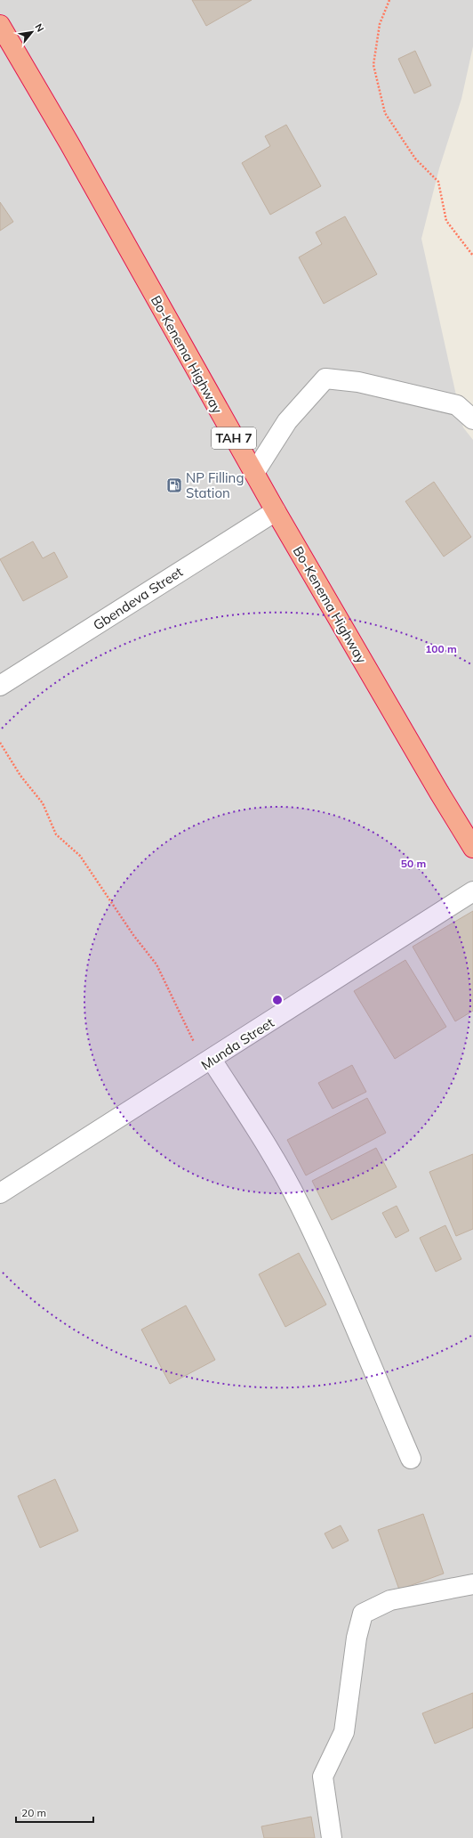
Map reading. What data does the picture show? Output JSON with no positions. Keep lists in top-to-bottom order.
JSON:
{
  "streets": {
    "highway": ["Bo-Kenema Highway", "TAH 7"],
    "street": ["Gbendeva Street", "Munda Street"]
  },
  "crossings": [
    ["Bo-Kenema Highway", "Gbendeva Street"]
  ],
  "places": {
    "fuel station": ["NP Filling Station"]
  },
  "scale_bar": "20 m",
  "north": "top right",
  "rings": ["100 m", "50 m"]
}
